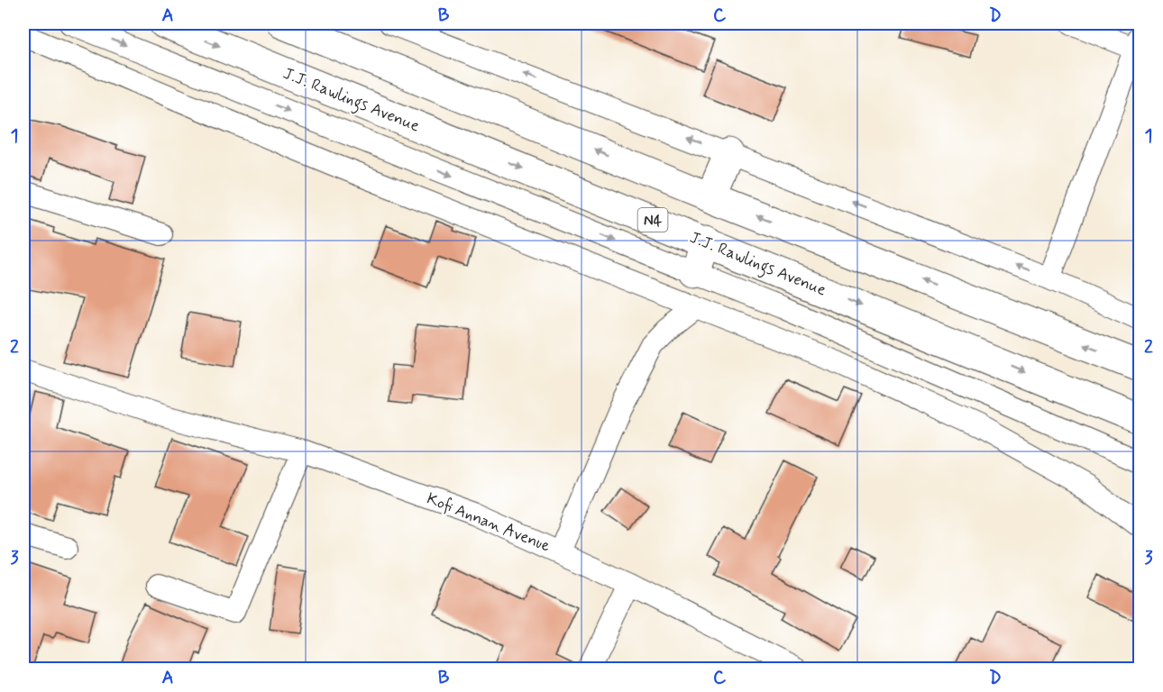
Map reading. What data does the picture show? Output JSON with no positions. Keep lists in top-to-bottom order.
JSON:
{
  "streets": {
    "highway": ["J.J. Rawlings Avenue", "N4"],
    "street": ["Kofi Annan Avenue"]
  },
  "grid": {
    "columns": [
      "A",
      "B",
      "C",
      "D"
    ],
    "rows": ["1", "2", "3"]
  }
}
